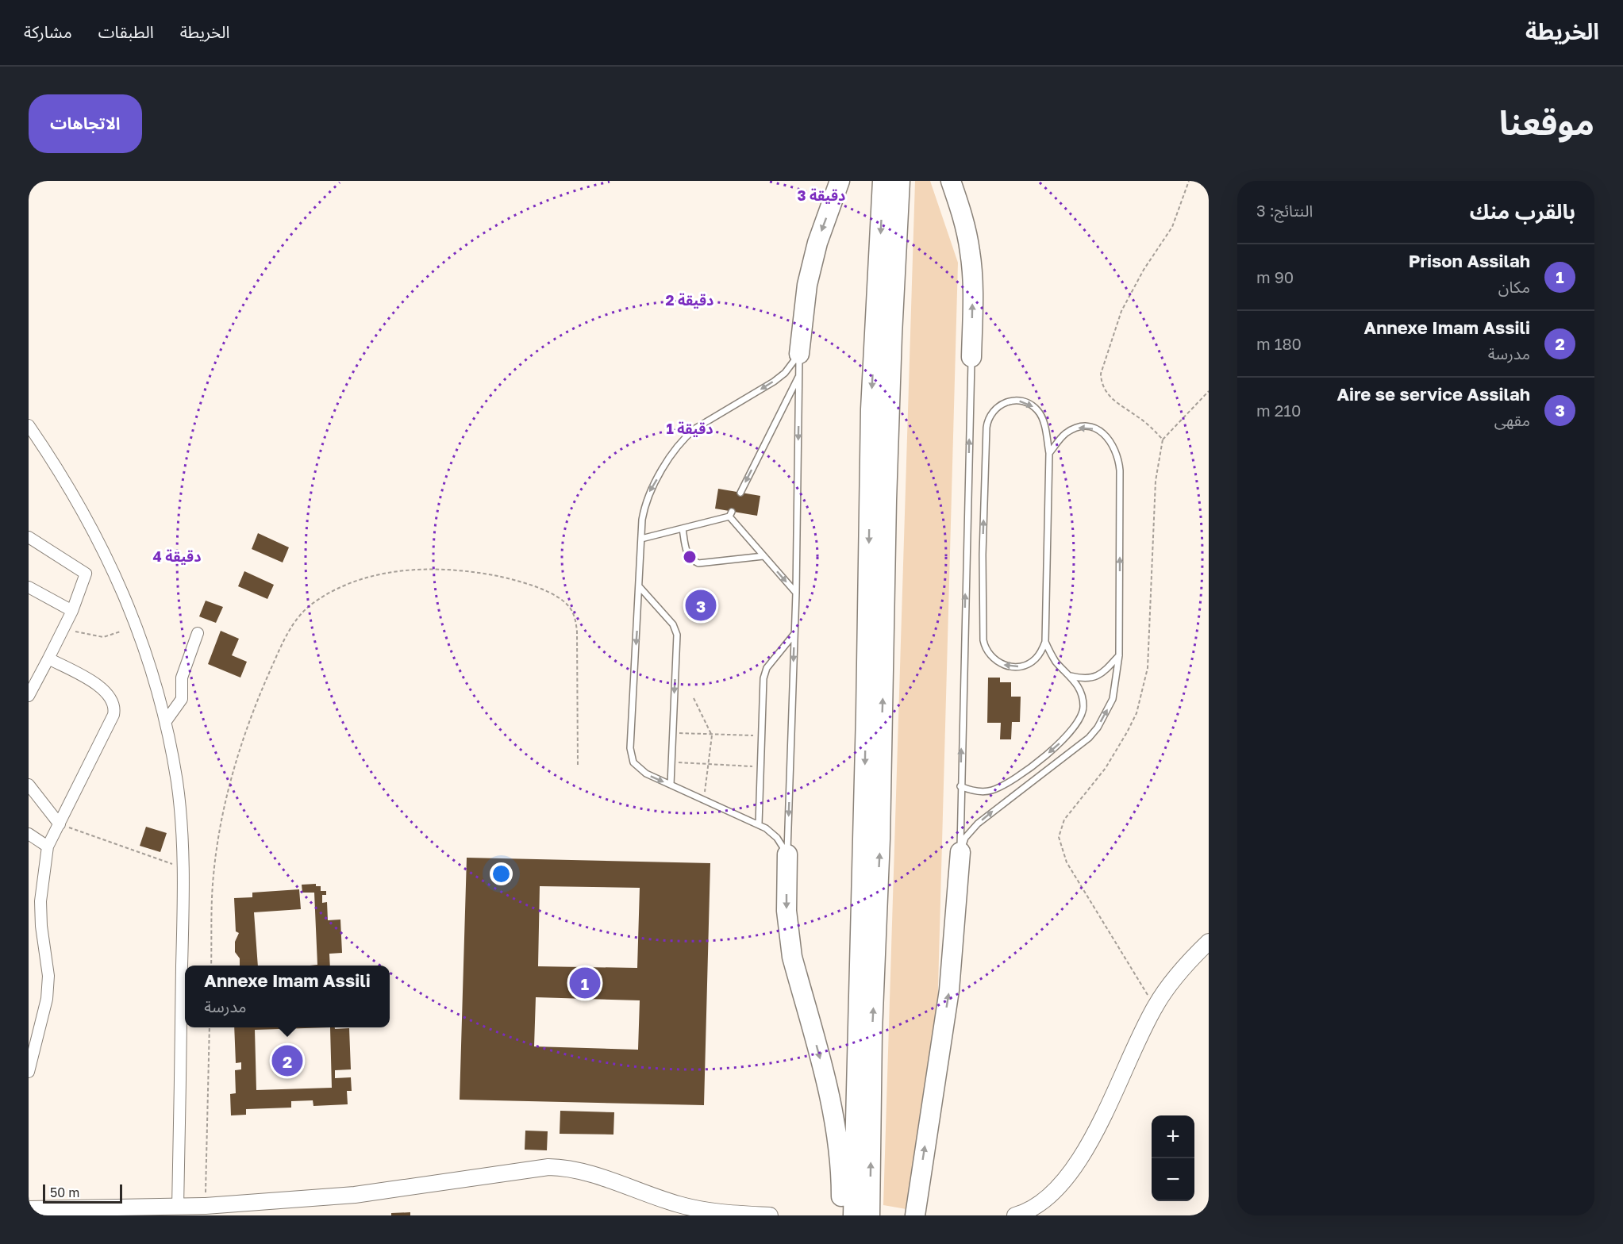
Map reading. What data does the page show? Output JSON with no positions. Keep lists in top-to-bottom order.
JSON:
{
  "scale_bar": "50 m",
  "page": {
    "header": "الخريطة",
    "nav": ["الخريطة", "الطبقات", "مشاركة"],
    "title": "موقعنا",
    "buttons": "الاتجاهات",
    "heading": ["بالقرب منك", "النتائج: 3"],
    "list": [
      {
        "mark": "1",
        "name": "Prison Assilah",
        "note": "مكان",
        "value": "90 m"
      },
      {
        "mark": "2",
        "name": "Annexe Imam Assili",
        "note": "مدرسة",
        "value": "180 m"
      },
      {
        "mark": "3",
        "name": "Aire se service Assilah",
        "note": "مقهى",
        "value": "210 m"
      }
    ],
    "pins": ["3", "1", "2"],
    "popup": ["Annexe Imam Assili", "مدرسة"],
    "map_buttons": ["+", "−"],
    "scale": "50 m"
  },
  "rings": [
    "3 دقيقة",
    "2 دقيقة",
    "1 دقيقة",
    "4 دقيقة"
  ]
}
